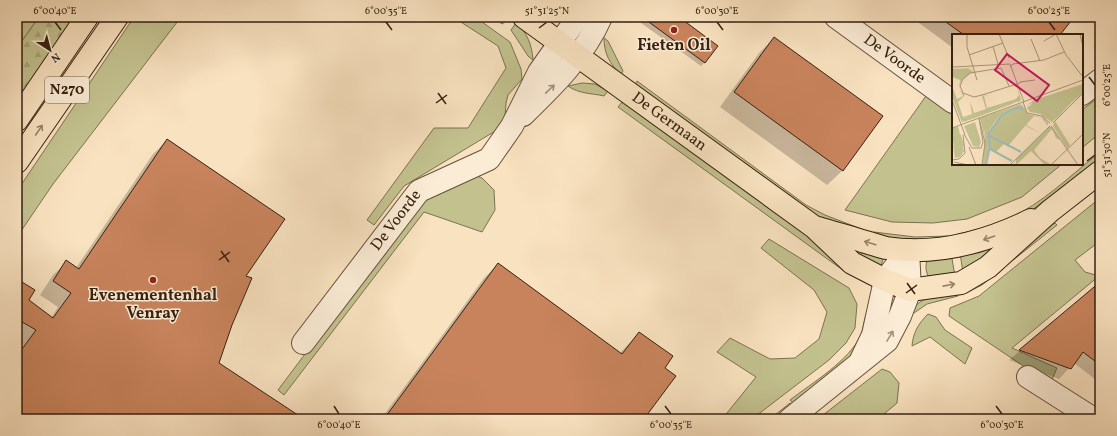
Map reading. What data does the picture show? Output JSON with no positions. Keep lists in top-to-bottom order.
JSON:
{
  "streets": {
    "main road": ["N270", "De Germaan"],
    "street": ["De Voorde"]
  },
  "crossings": [
    ["De Voorde", "De Germaan"]
  ],
  "places": ["Fieten Oil", "Evenementenhal Venray"],
  "north": "bottom right",
  "coordinates": [
    "6°00'40\"E",
    "6°00'35\"E",
    "51°31'25\"N",
    "6°00'30\"E",
    "6°00'25\"E",
    "51°31'30\"N"
  ]
}
